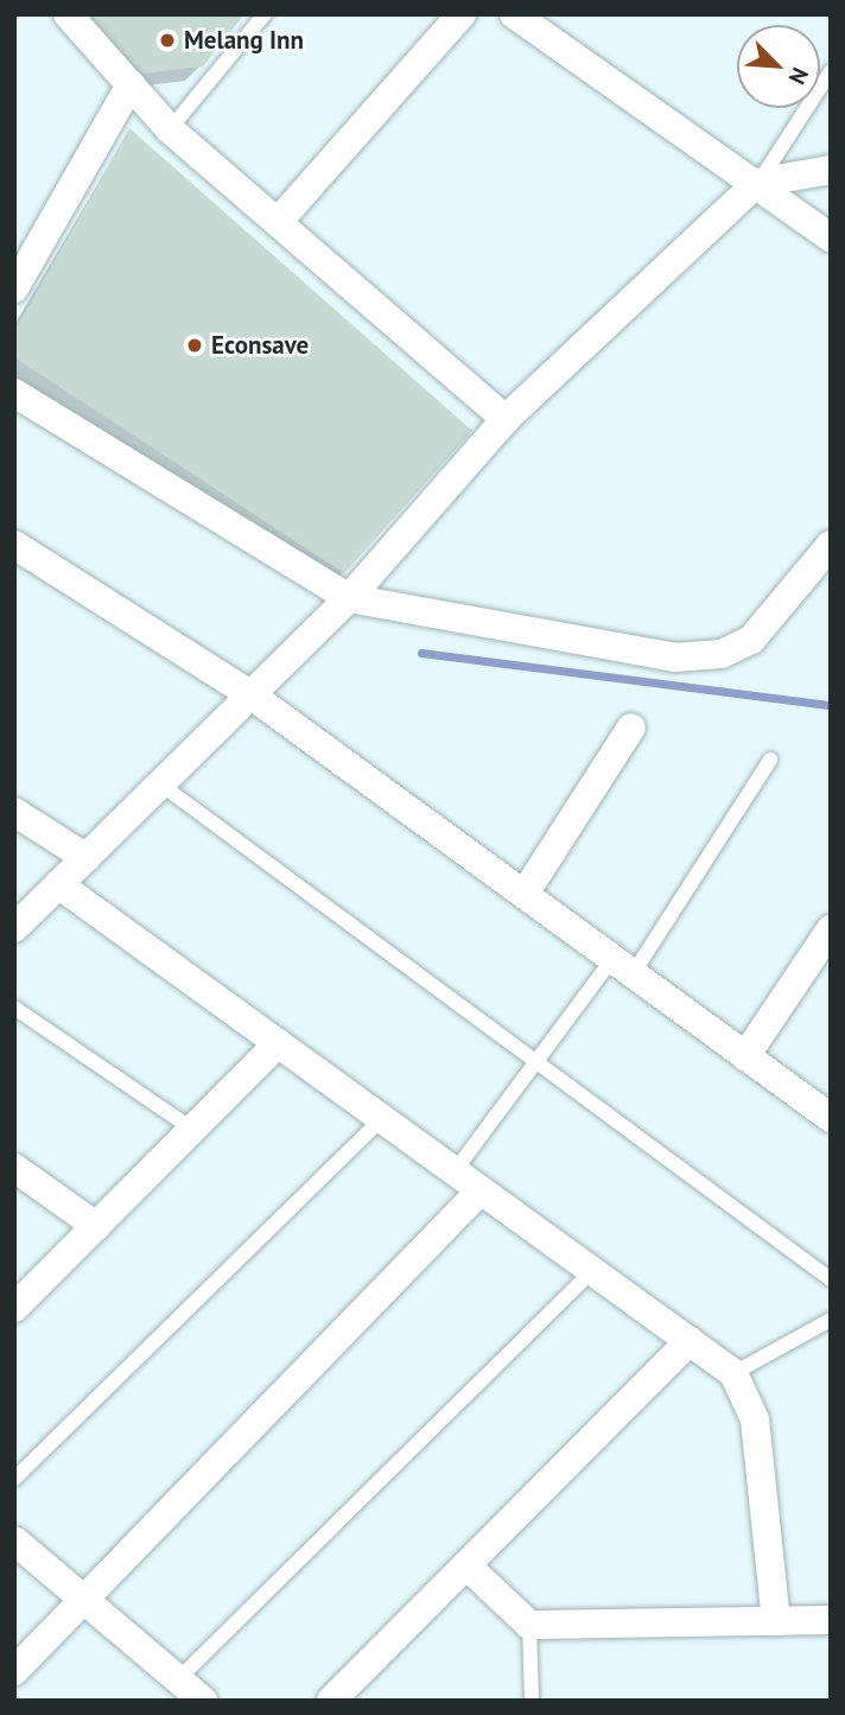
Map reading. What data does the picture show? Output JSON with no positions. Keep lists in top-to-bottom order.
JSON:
{
  "places": ["Melang Inn", "Econsave"],
  "north": "bottom right"
}
